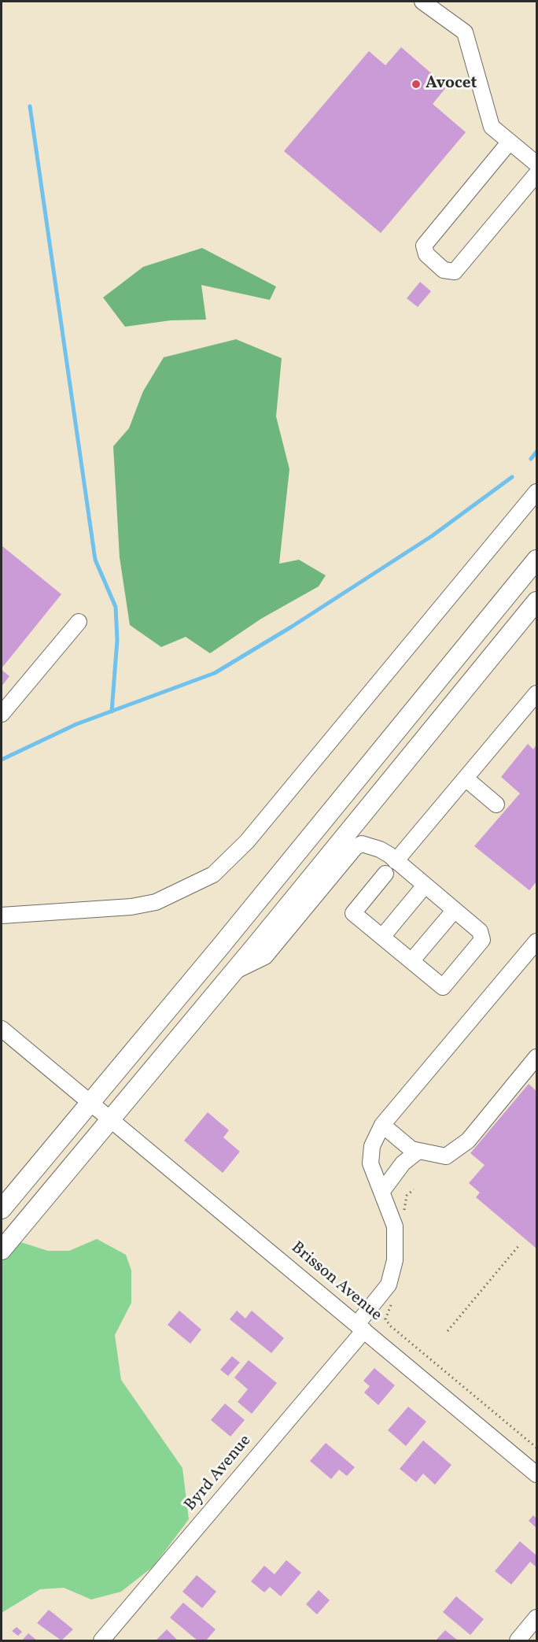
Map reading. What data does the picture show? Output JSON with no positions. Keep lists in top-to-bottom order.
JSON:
{
  "streets": {
    "street": ["Brisson Avenue", "Byrd Avenue"]
  },
  "crossings": [
    ["Brisson Avenue", "Byrd Avenue"]
  ],
  "places": ["Avocet"]
}
